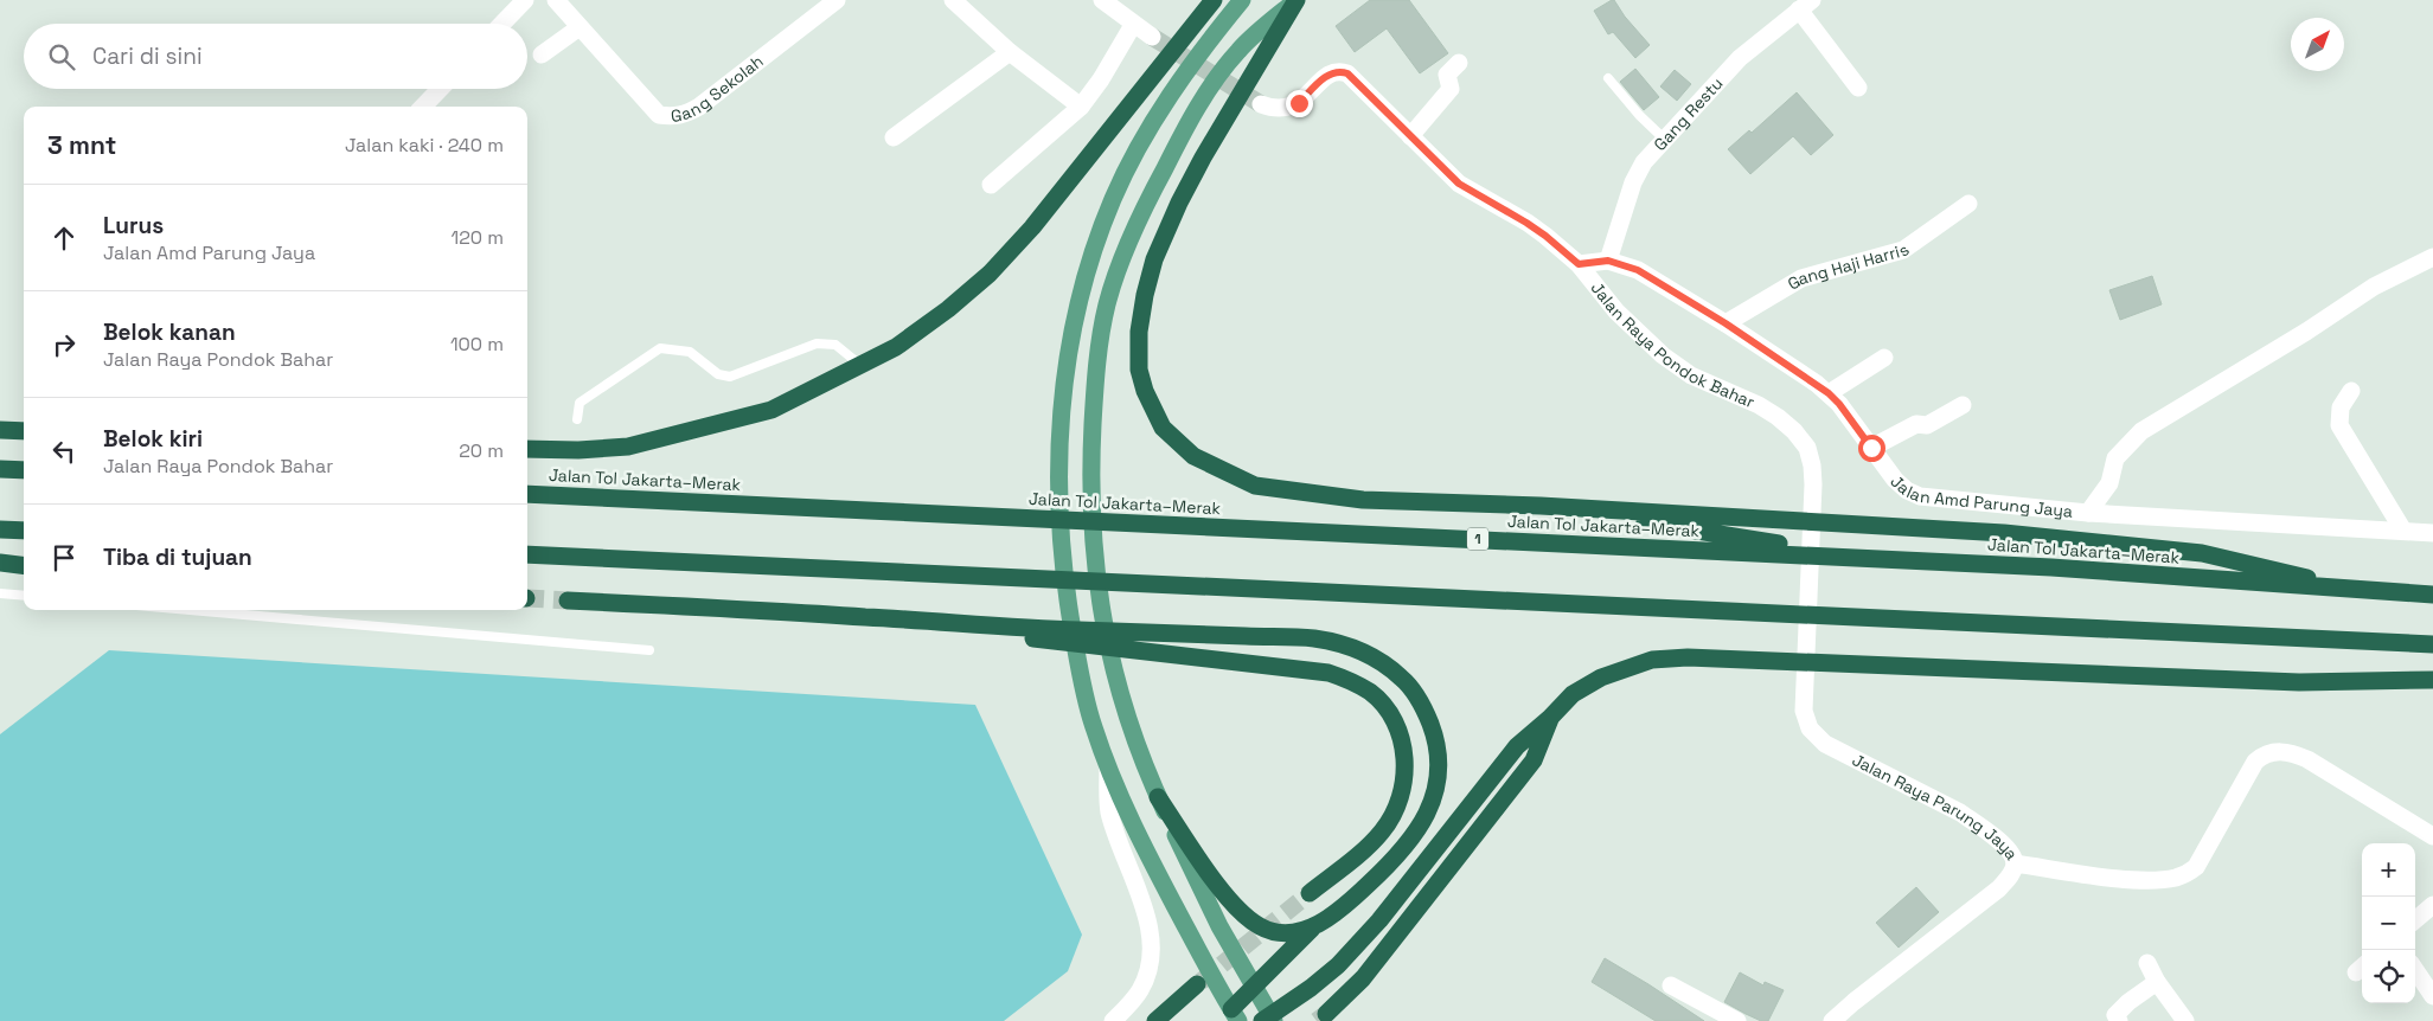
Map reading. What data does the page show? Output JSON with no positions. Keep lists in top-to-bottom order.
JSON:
{
  "streets": {
    "highway": ["Jalan Tol Jakarta–Merak", "1"],
    "street": [
      "Gang Sekolah",
      "Gang Restu",
      "Gang Haji Harris",
      "Jalan Raya Pondok Bahar",
      "Jalan Amd Parung Jaya",
      "Jalan Raya Parung Jaya"
    ]
  },
  "crossings": [
    ["Gang Restu", "Jalan Amd Parung Jaya"],
    ["Gang Haji Harris", "Jalan Amd Parung Jaya"],
    ["Jalan Raya Pondok Bahar", "Jalan Amd Parung Jaya"],
    ["Jalan Raya Pondok Bahar", "Jalan Raya Parung Jaya"]
  ],
  "north": "top right",
  "page": {
    "search": "Cari di sini",
    "heading": ["3 mnt", "Jalan kaki · 240 m"],
    "list": [
      ["Lurus", "Jalan Amd Parung Jaya", "120 m"],
      ["Belok kanan", "Jalan Raya Pondok Bahar", "100 m"],
      ["Belok kiri", "Jalan Raya Pondok Bahar", "20 m"],
      "Tiba di tujuan"
    ],
    "map_buttons": ["+", "−"]
  }
}
